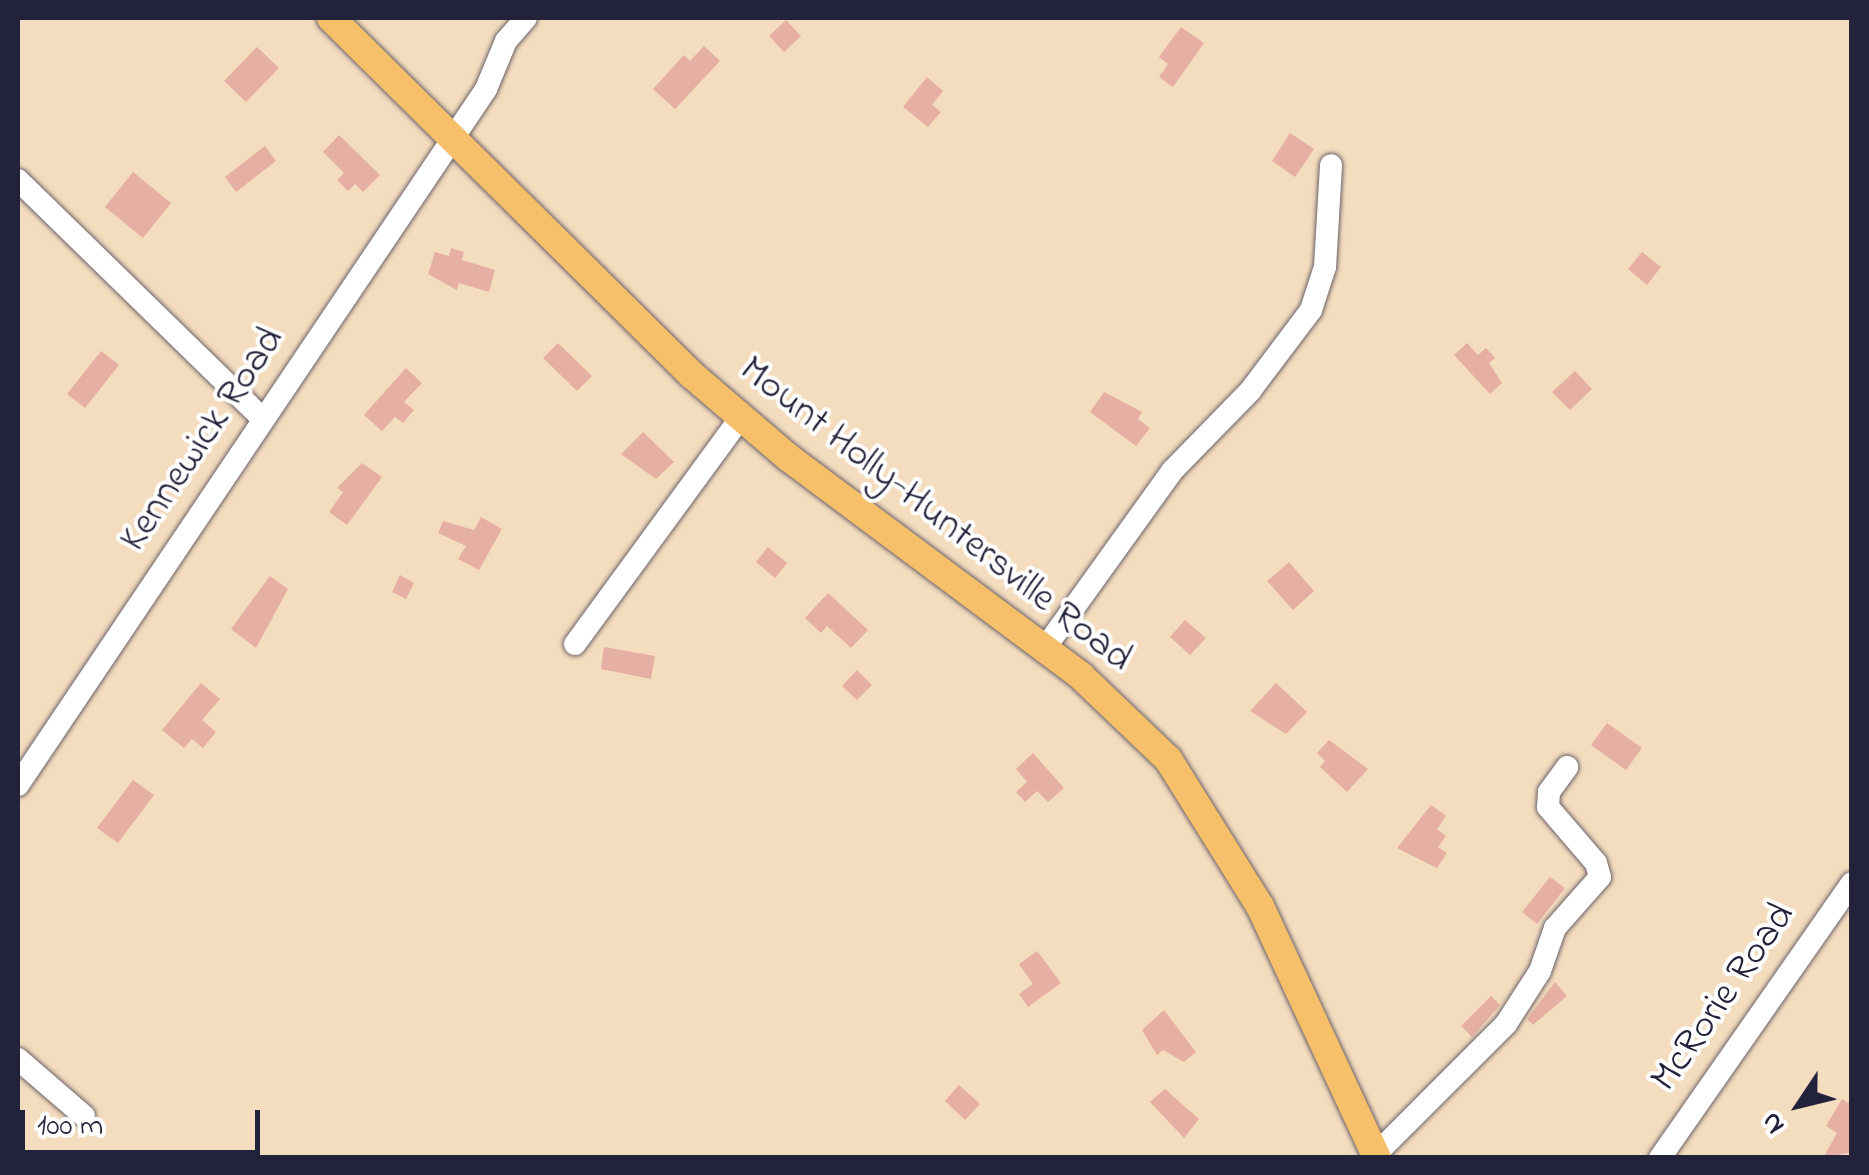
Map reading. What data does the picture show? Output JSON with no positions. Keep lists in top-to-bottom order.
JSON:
{
  "streets": {
    "main road": ["Mount Holly-Huntersville Road"],
    "street": ["Kennewick Road", "McRorie Road"]
  },
  "crossings": [
    ["Kennewick Road", "Mount Holly-Huntersville Road"]
  ],
  "scale_bar": "100 m",
  "north": "bottom left"
}
